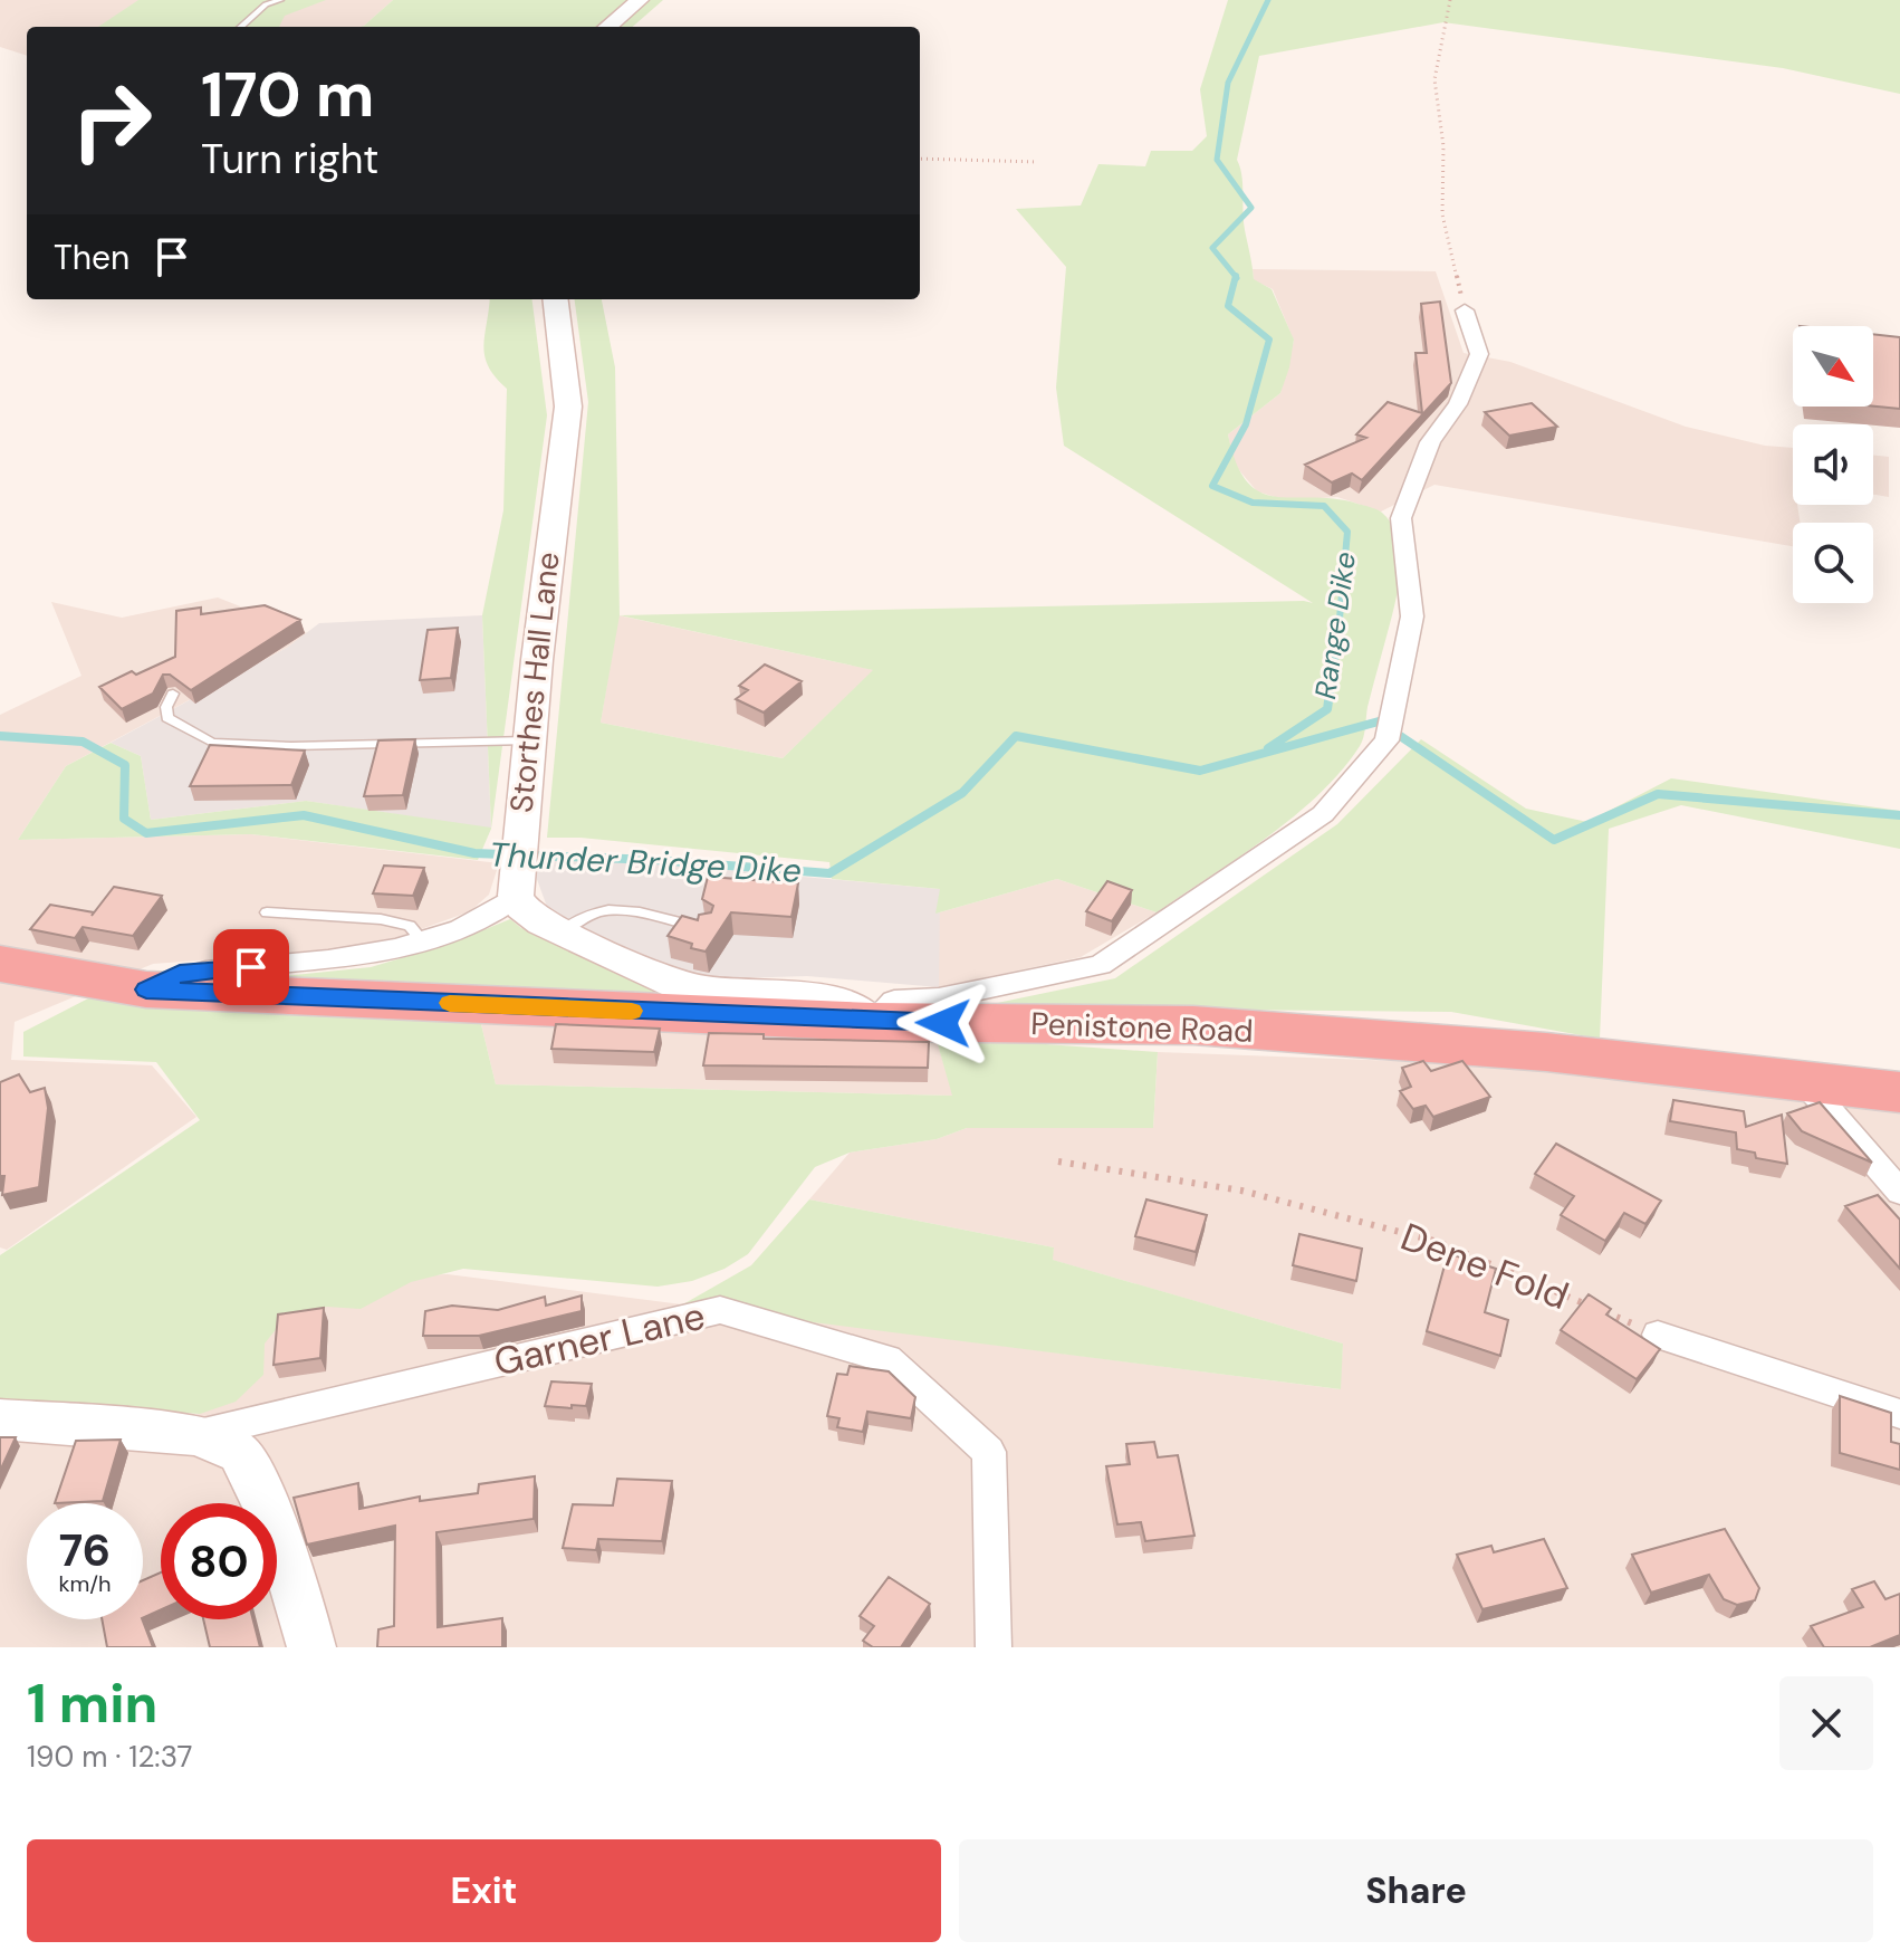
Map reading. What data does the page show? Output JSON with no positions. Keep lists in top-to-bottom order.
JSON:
{
  "streets": {
    "highway": ["Penistone Road"],
    "street": ["Storthes Hall Lane", "Garner Lane"],
    "path": ["Dene Fold"]
  },
  "water": ["Range Dike", "Thunder Bridge Dike"],
  "north": "bottom right",
  "page": {
    "turn": ["170 m", "Turn right"],
    "then": "Then",
    "speed": "76 km/h",
    "limit": "80",
    "heading": ["1 min", "190 m · 12:37"],
    "buttons": ["Exit", "Share"]
  }
}
